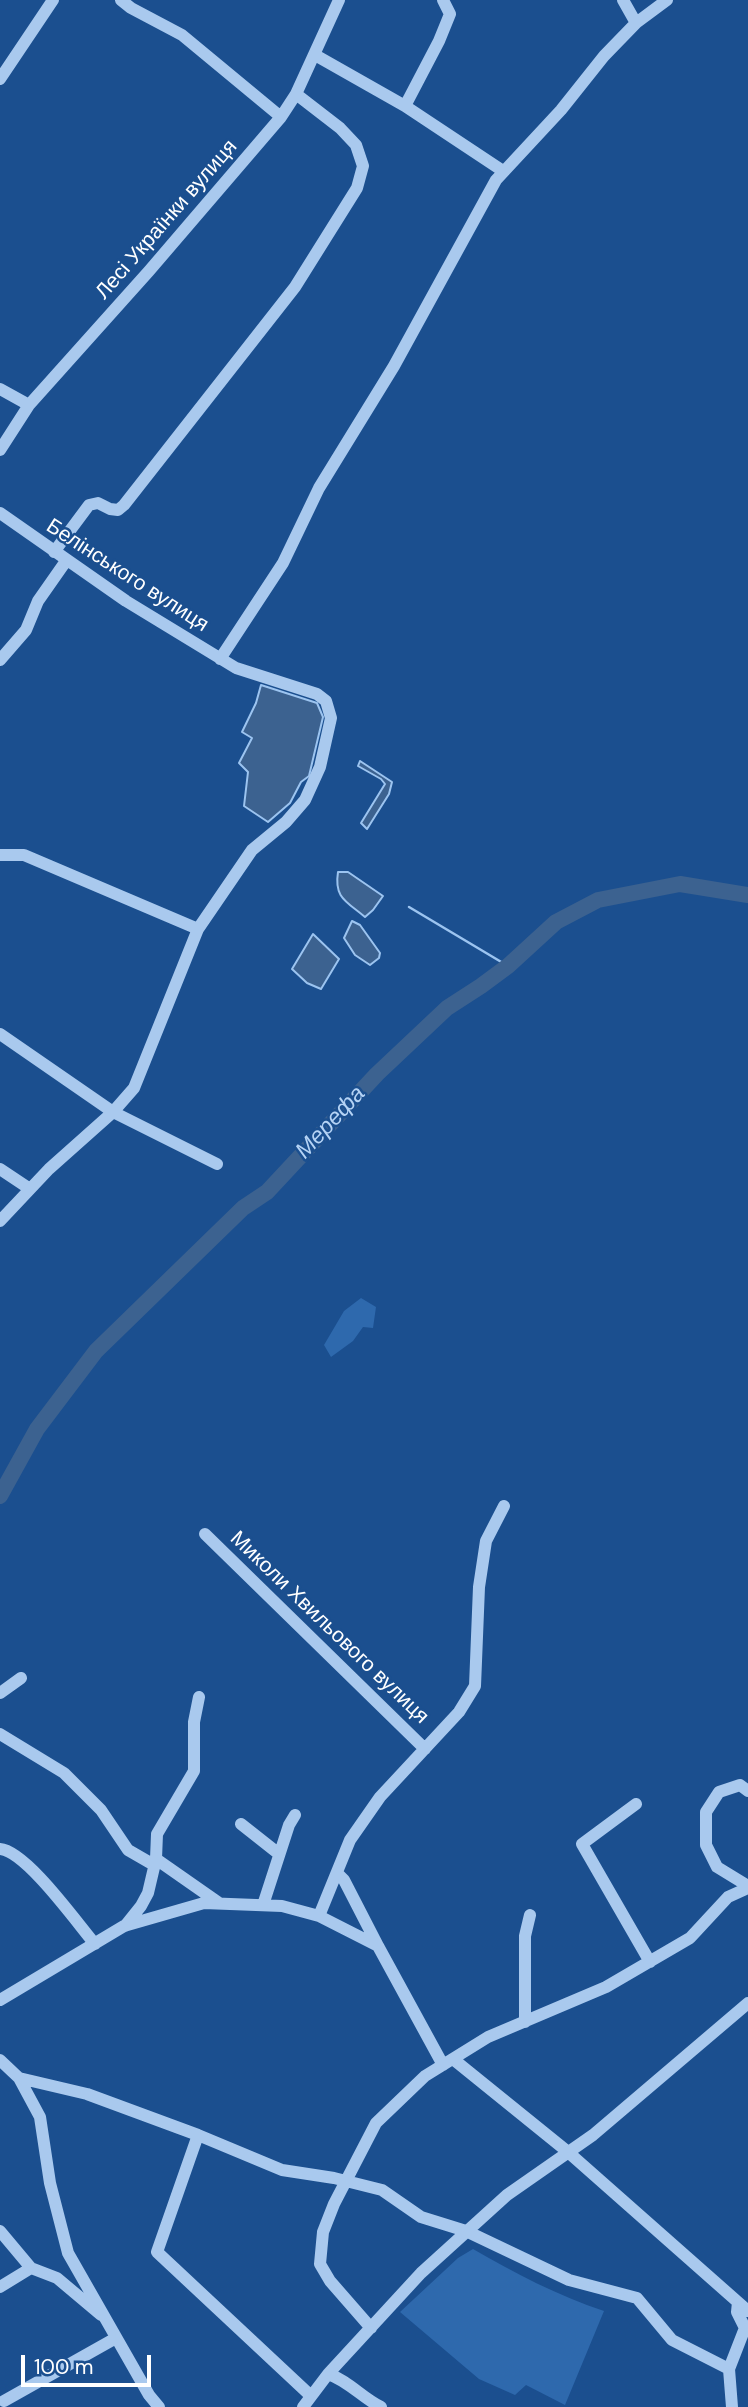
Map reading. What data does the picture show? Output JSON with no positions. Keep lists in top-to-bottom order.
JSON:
{
  "streets": {
    "street": ["Лесі Українки вулиця", "Белінського вулиця", "Миколи Хвильового вулиця"]
  },
  "water": ["Мерефа"],
  "scale_bar": "100 m"
}
